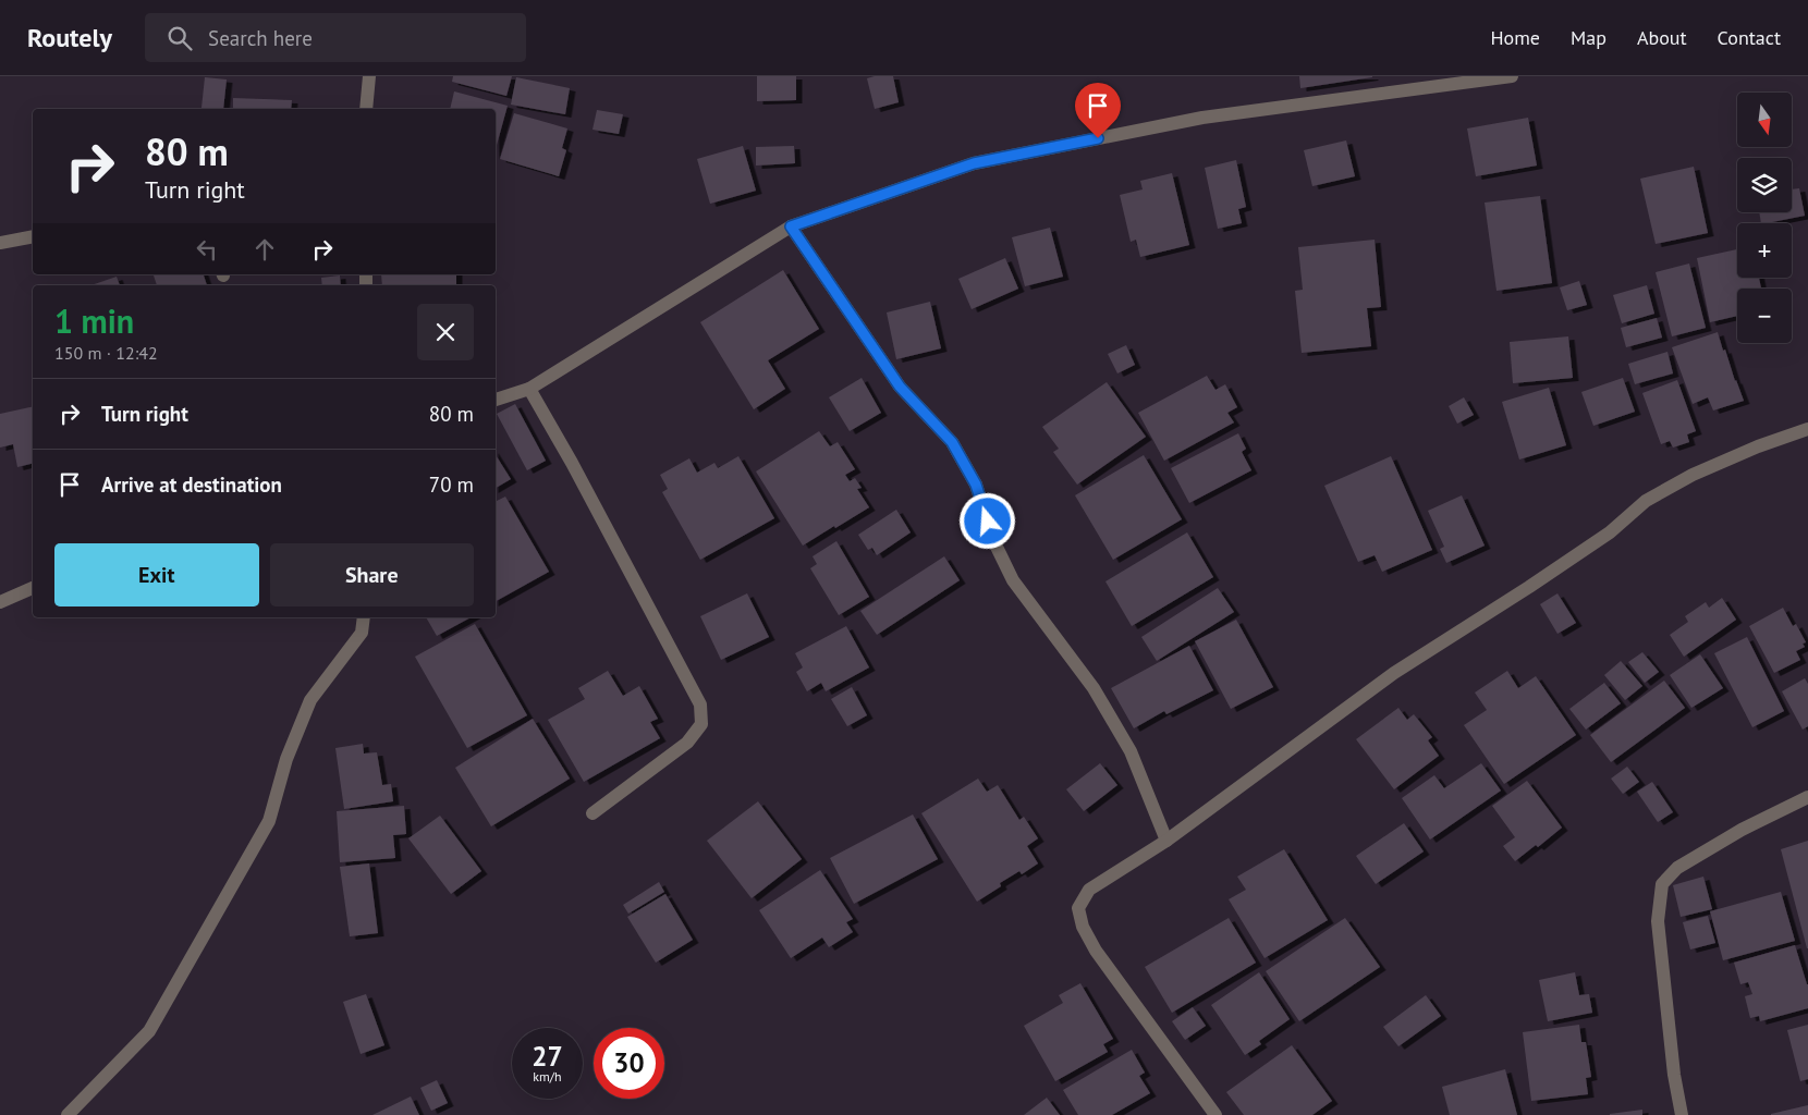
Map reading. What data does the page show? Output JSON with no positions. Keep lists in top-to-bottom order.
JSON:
{
  "north": "bottom",
  "page": {
    "header": "Routely",
    "search": "Search here",
    "nav": [
      "Home",
      "Map",
      "About",
      "Contact"
    ],
    "map_buttons": ["+", "−"],
    "turn": ["80 m", "Turn right"],
    "heading": ["1 min", "150 m · 12:42"],
    "list": [
      {
        "name": "Turn right",
        "value": "80 m"
      },
      {
        "name": "Arrive at destination",
        "value": "70 m"
      }
    ],
    "buttons": ["Exit", "Share"],
    "speed": "27 km/h",
    "limit": "30"
  }
}
